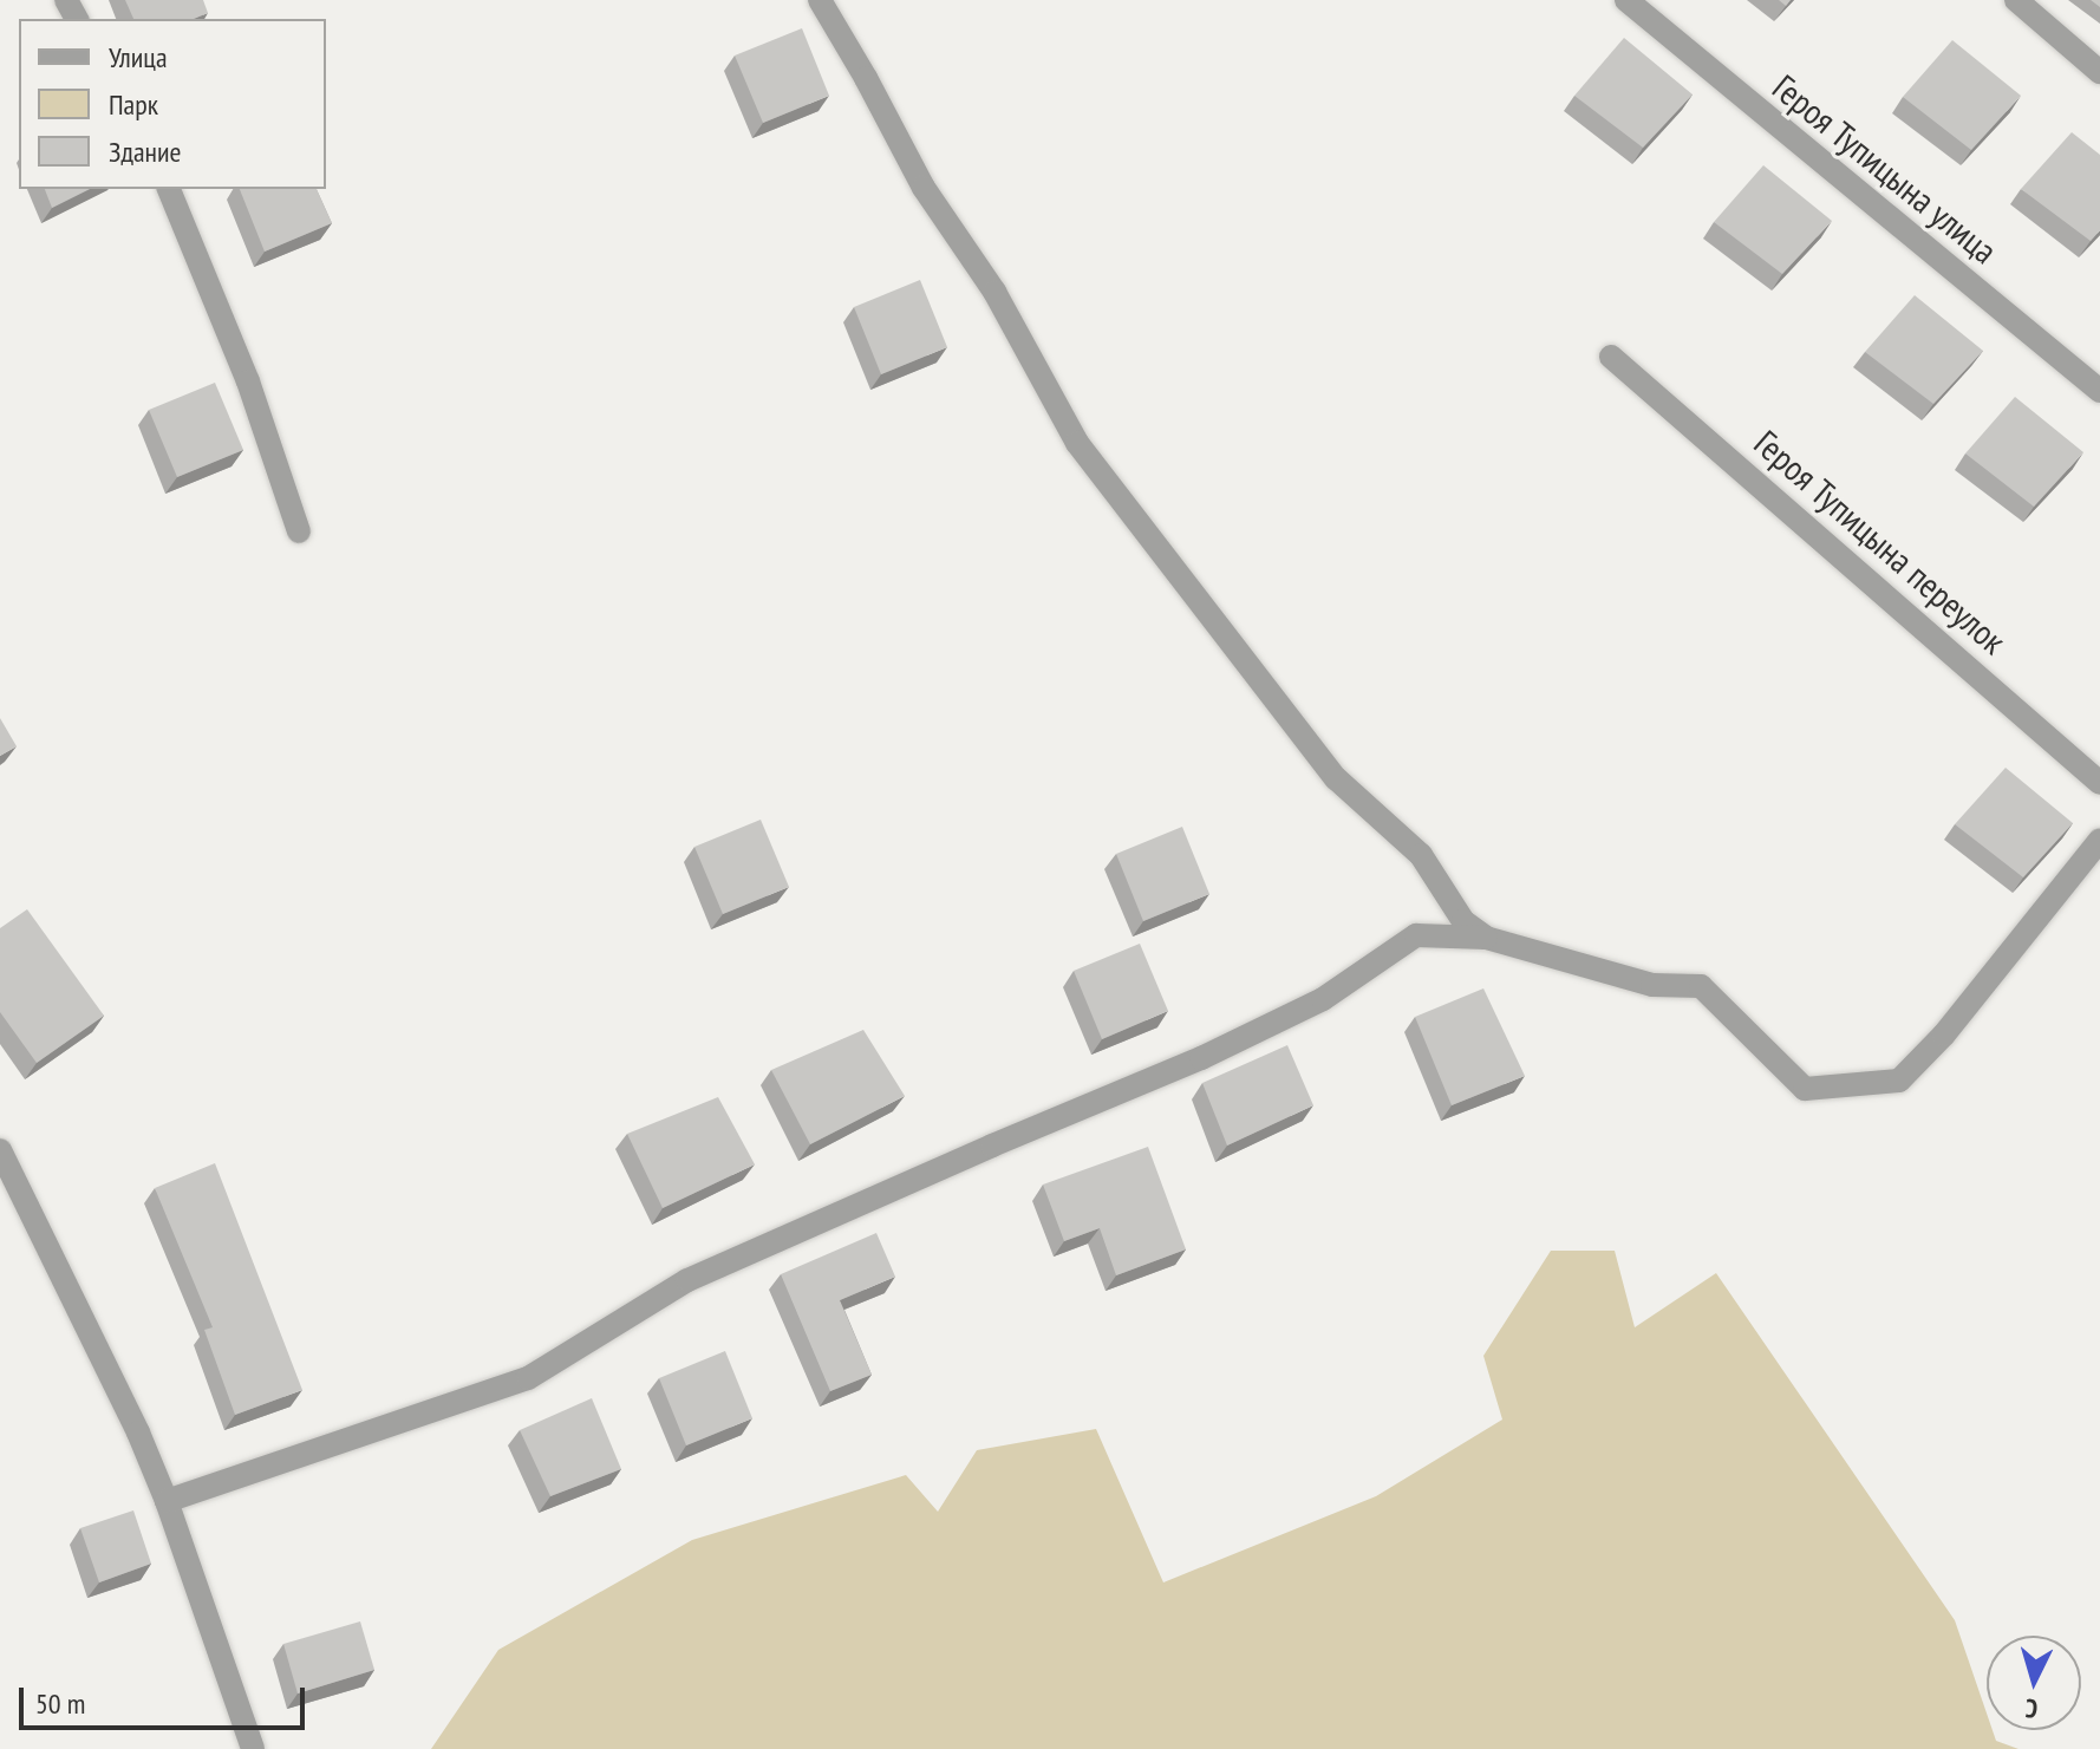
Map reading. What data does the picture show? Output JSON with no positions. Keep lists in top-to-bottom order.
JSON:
{
  "streets": {
    "street": ["Героя Тупицына улица", "Героя Тупицына переулок"]
  },
  "legend": ["Улица", "Парк", "Здание"],
  "scale_bar": "50 m",
  "north": "bottom"
}
